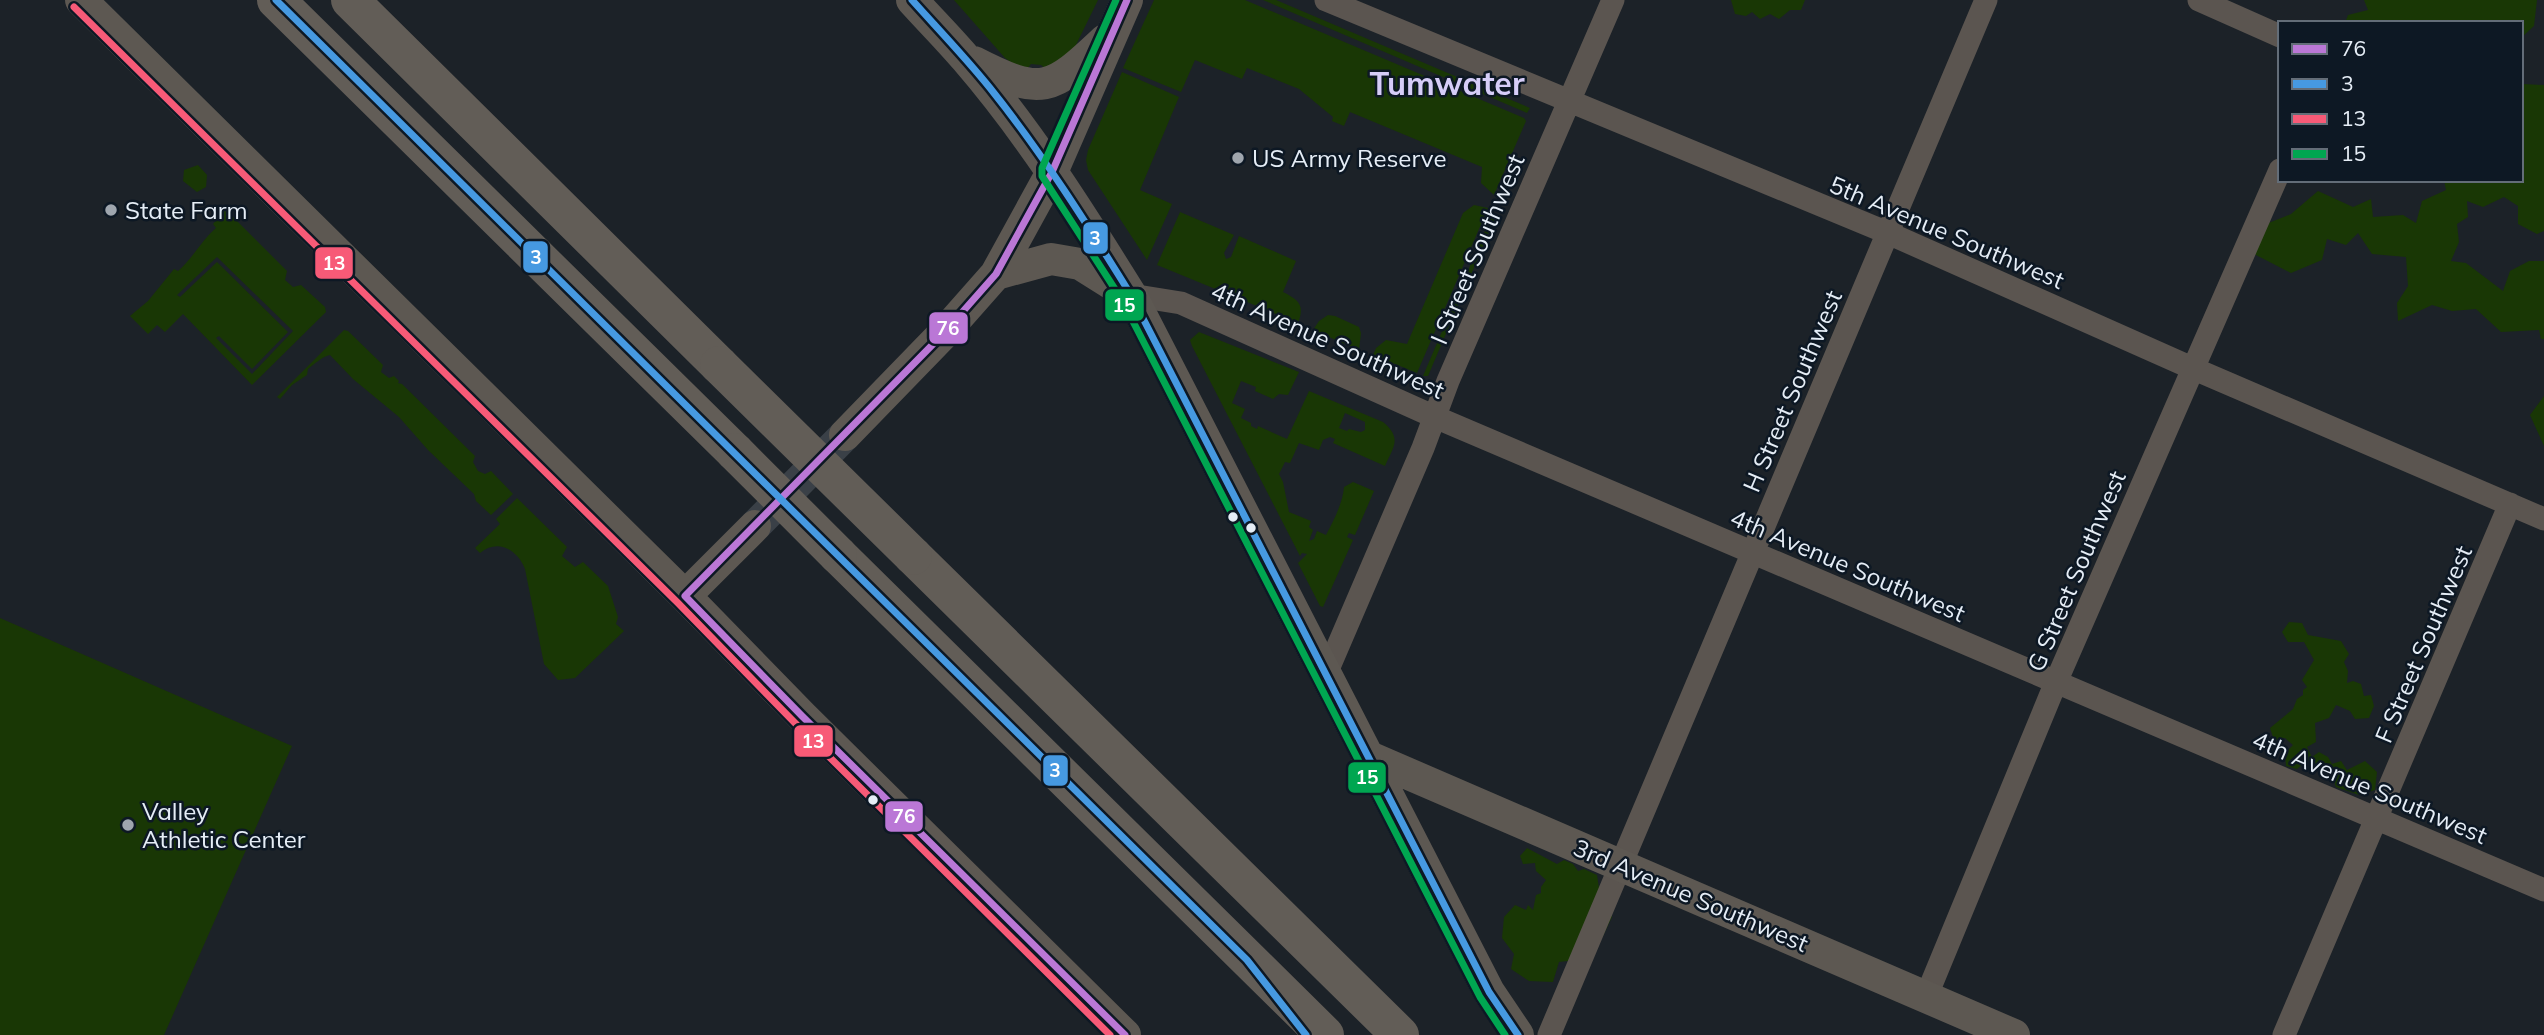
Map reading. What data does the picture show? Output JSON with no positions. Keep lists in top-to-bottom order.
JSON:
{
  "streets": {
    "street": [
      "5th Avenue Southwest",
      "I Street Southwest",
      "4th Avenue Southwest",
      "H Street Southwest",
      "G Street Southwest",
      "F Street Southwest",
      "3rd Avenue Southwest"
    ]
  },
  "crossings": [
    ["5th Avenue Southwest", "I Street Southwest"],
    ["5th Avenue Southwest", "H Street Southwest"],
    ["5th Avenue Southwest", "G Street Southwest"],
    ["5th Avenue Southwest", "F Street Southwest"],
    ["I Street Southwest", "4th Avenue Southwest"],
    ["4th Avenue Southwest", "H Street Southwest"],
    ["4th Avenue Southwest", "G Street Southwest"],
    ["4th Avenue Southwest", "F Street Southwest"],
    ["H Street Southwest", "3rd Avenue Southwest"],
    ["G Street Southwest", "3rd Avenue Southwest"]
  ],
  "districts": ["Tumwater"],
  "places": ["US Army Reserve", "State Farm", "Valley Athletic Center"],
  "lines": [
    "transit line 76",
    "transit line 3",
    "transit line 15",
    "transit line 13"
  ],
  "legend": [
    "76",
    "3",
    "13",
    "15"
  ]
}
